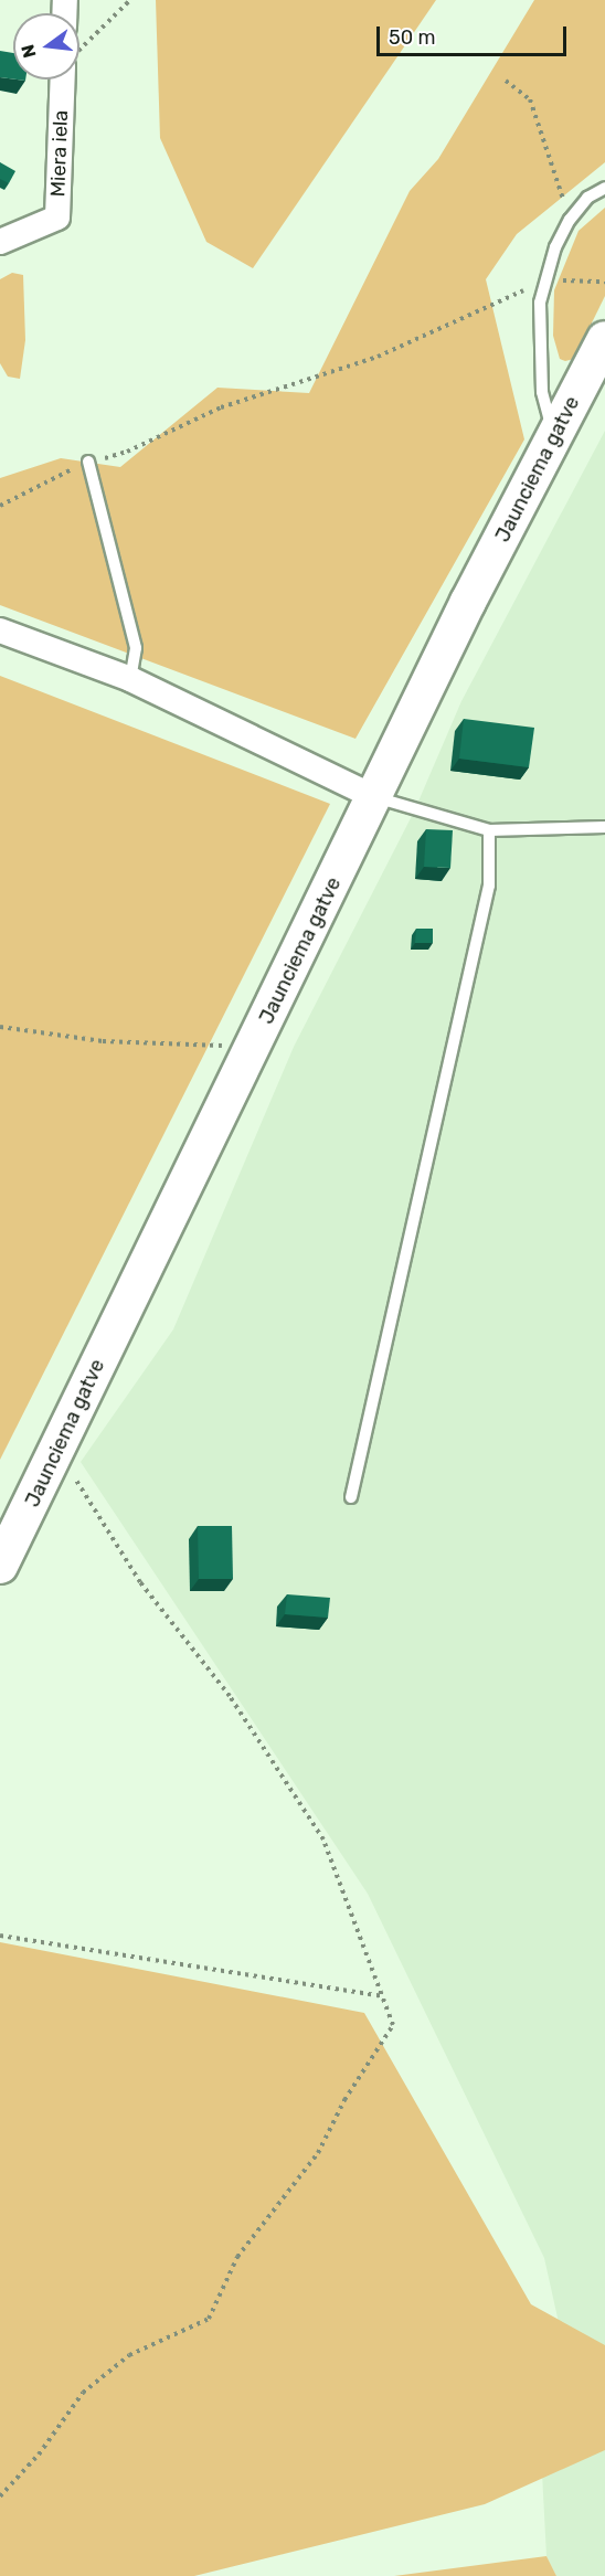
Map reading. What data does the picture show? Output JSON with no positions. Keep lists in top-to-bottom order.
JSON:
{
  "streets": {
    "main road": ["Jaunciema gatve"],
    "street": ["Miera iela"]
  },
  "scale_bar": "50 m",
  "north": "left"
}
